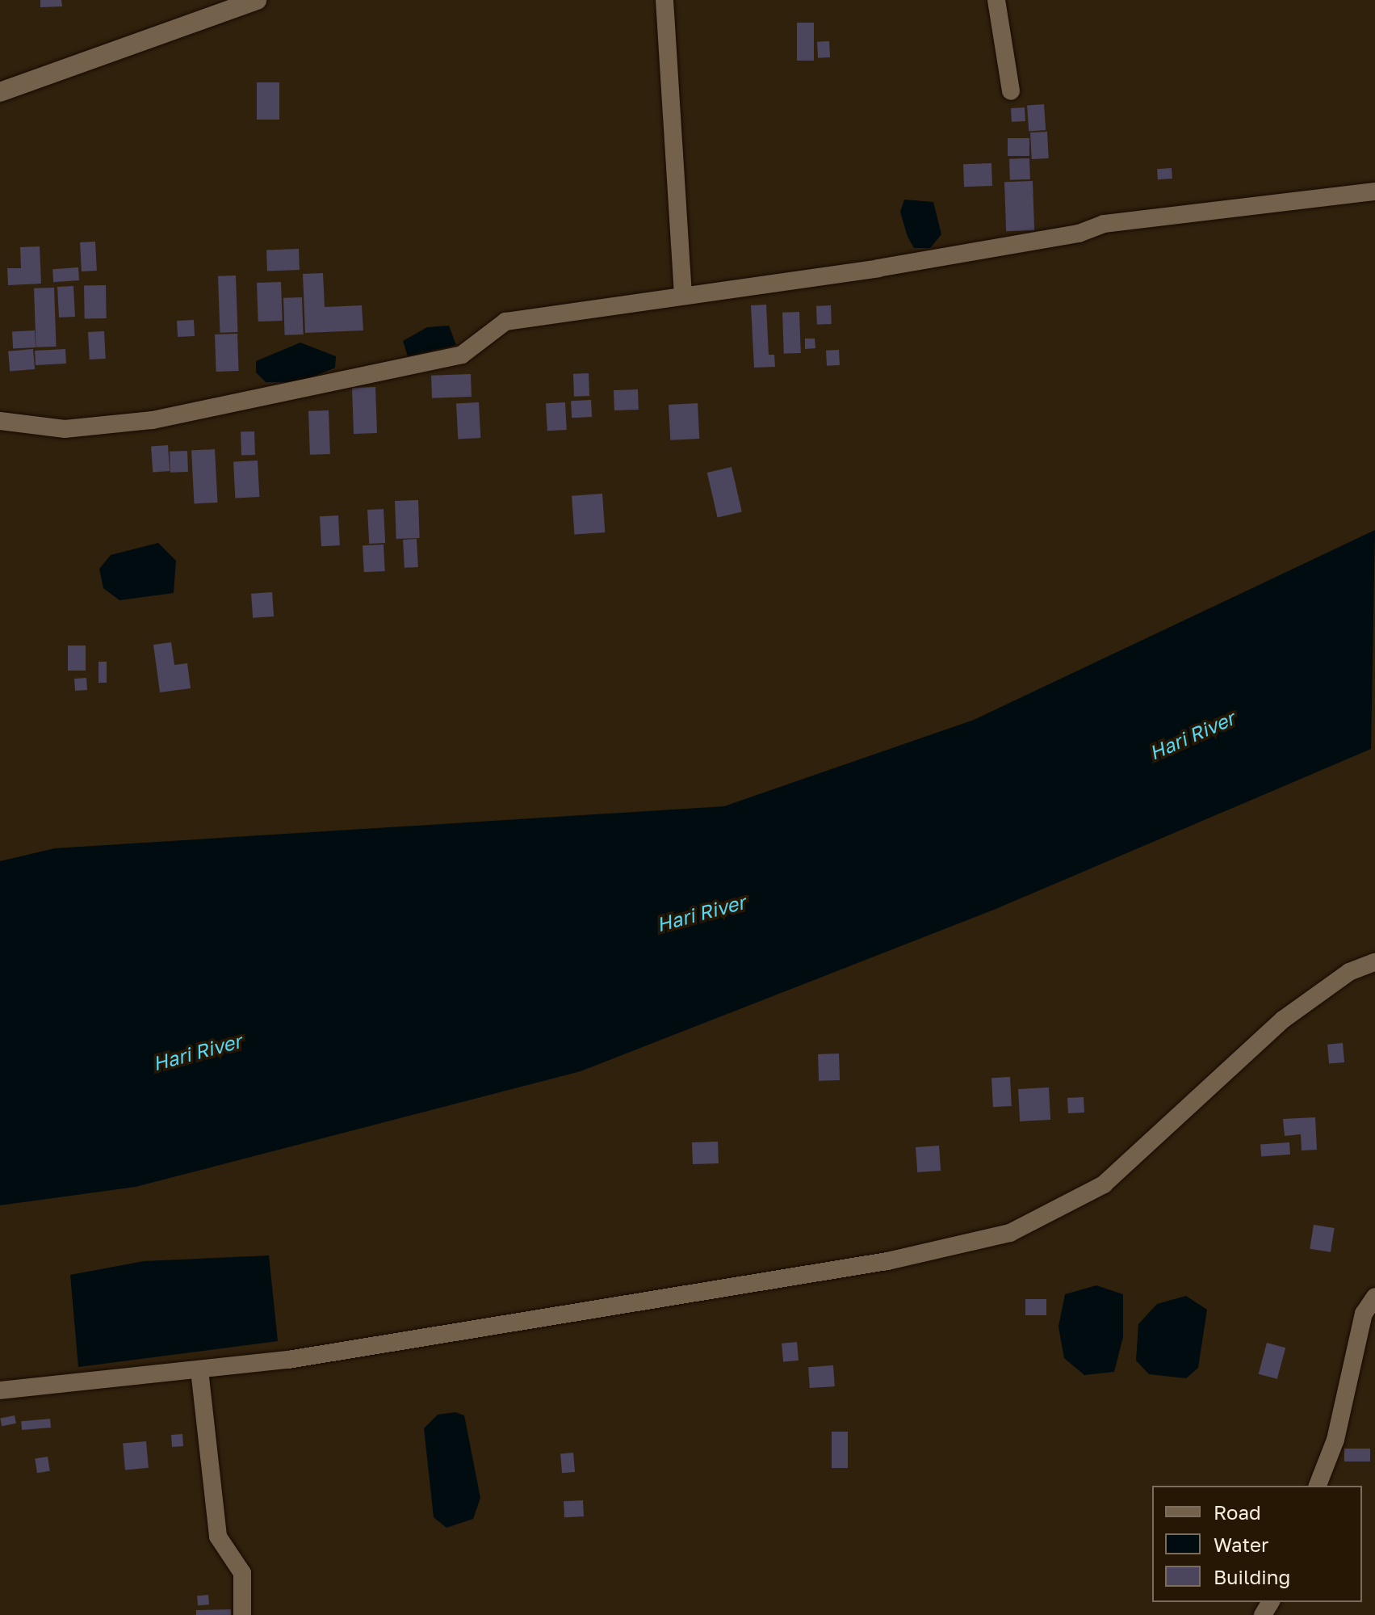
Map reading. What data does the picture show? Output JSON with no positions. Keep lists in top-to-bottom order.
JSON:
{
  "water": ["Hari River"],
  "legend": ["Road", "Water", "Building"]
}
